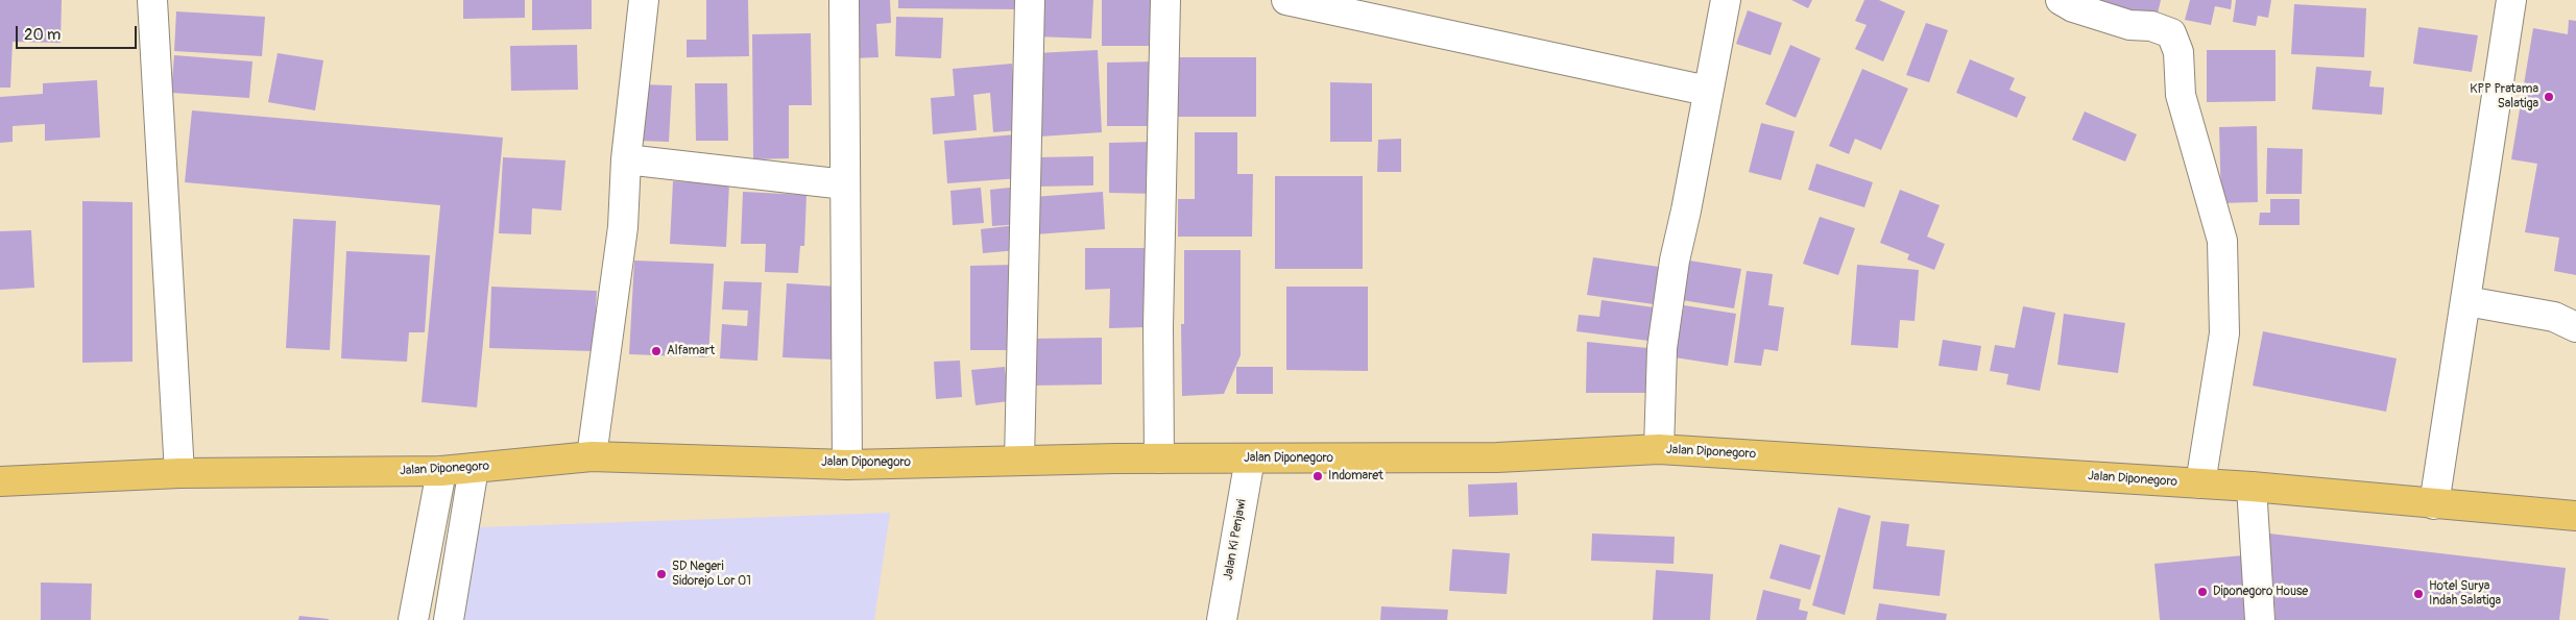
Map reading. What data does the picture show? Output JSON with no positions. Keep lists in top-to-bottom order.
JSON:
{
  "streets": {
    "main road": ["Jalan Diponegoro"],
    "street": ["Jalan Ki Penjawi"]
  },
  "crossings": [
    ["Jalan Diponegoro", "Jalan Ki Penjawi"]
  ],
  "places": [
    "KPP Pratama Salatiga",
    "Alfamart",
    "Indomaret",
    "SD Negeri Sidorejo Lor 01",
    "Diponegoro House",
    "Hotel Surya Indah Salatiga"
  ],
  "scale_bar": "20 m"
}
